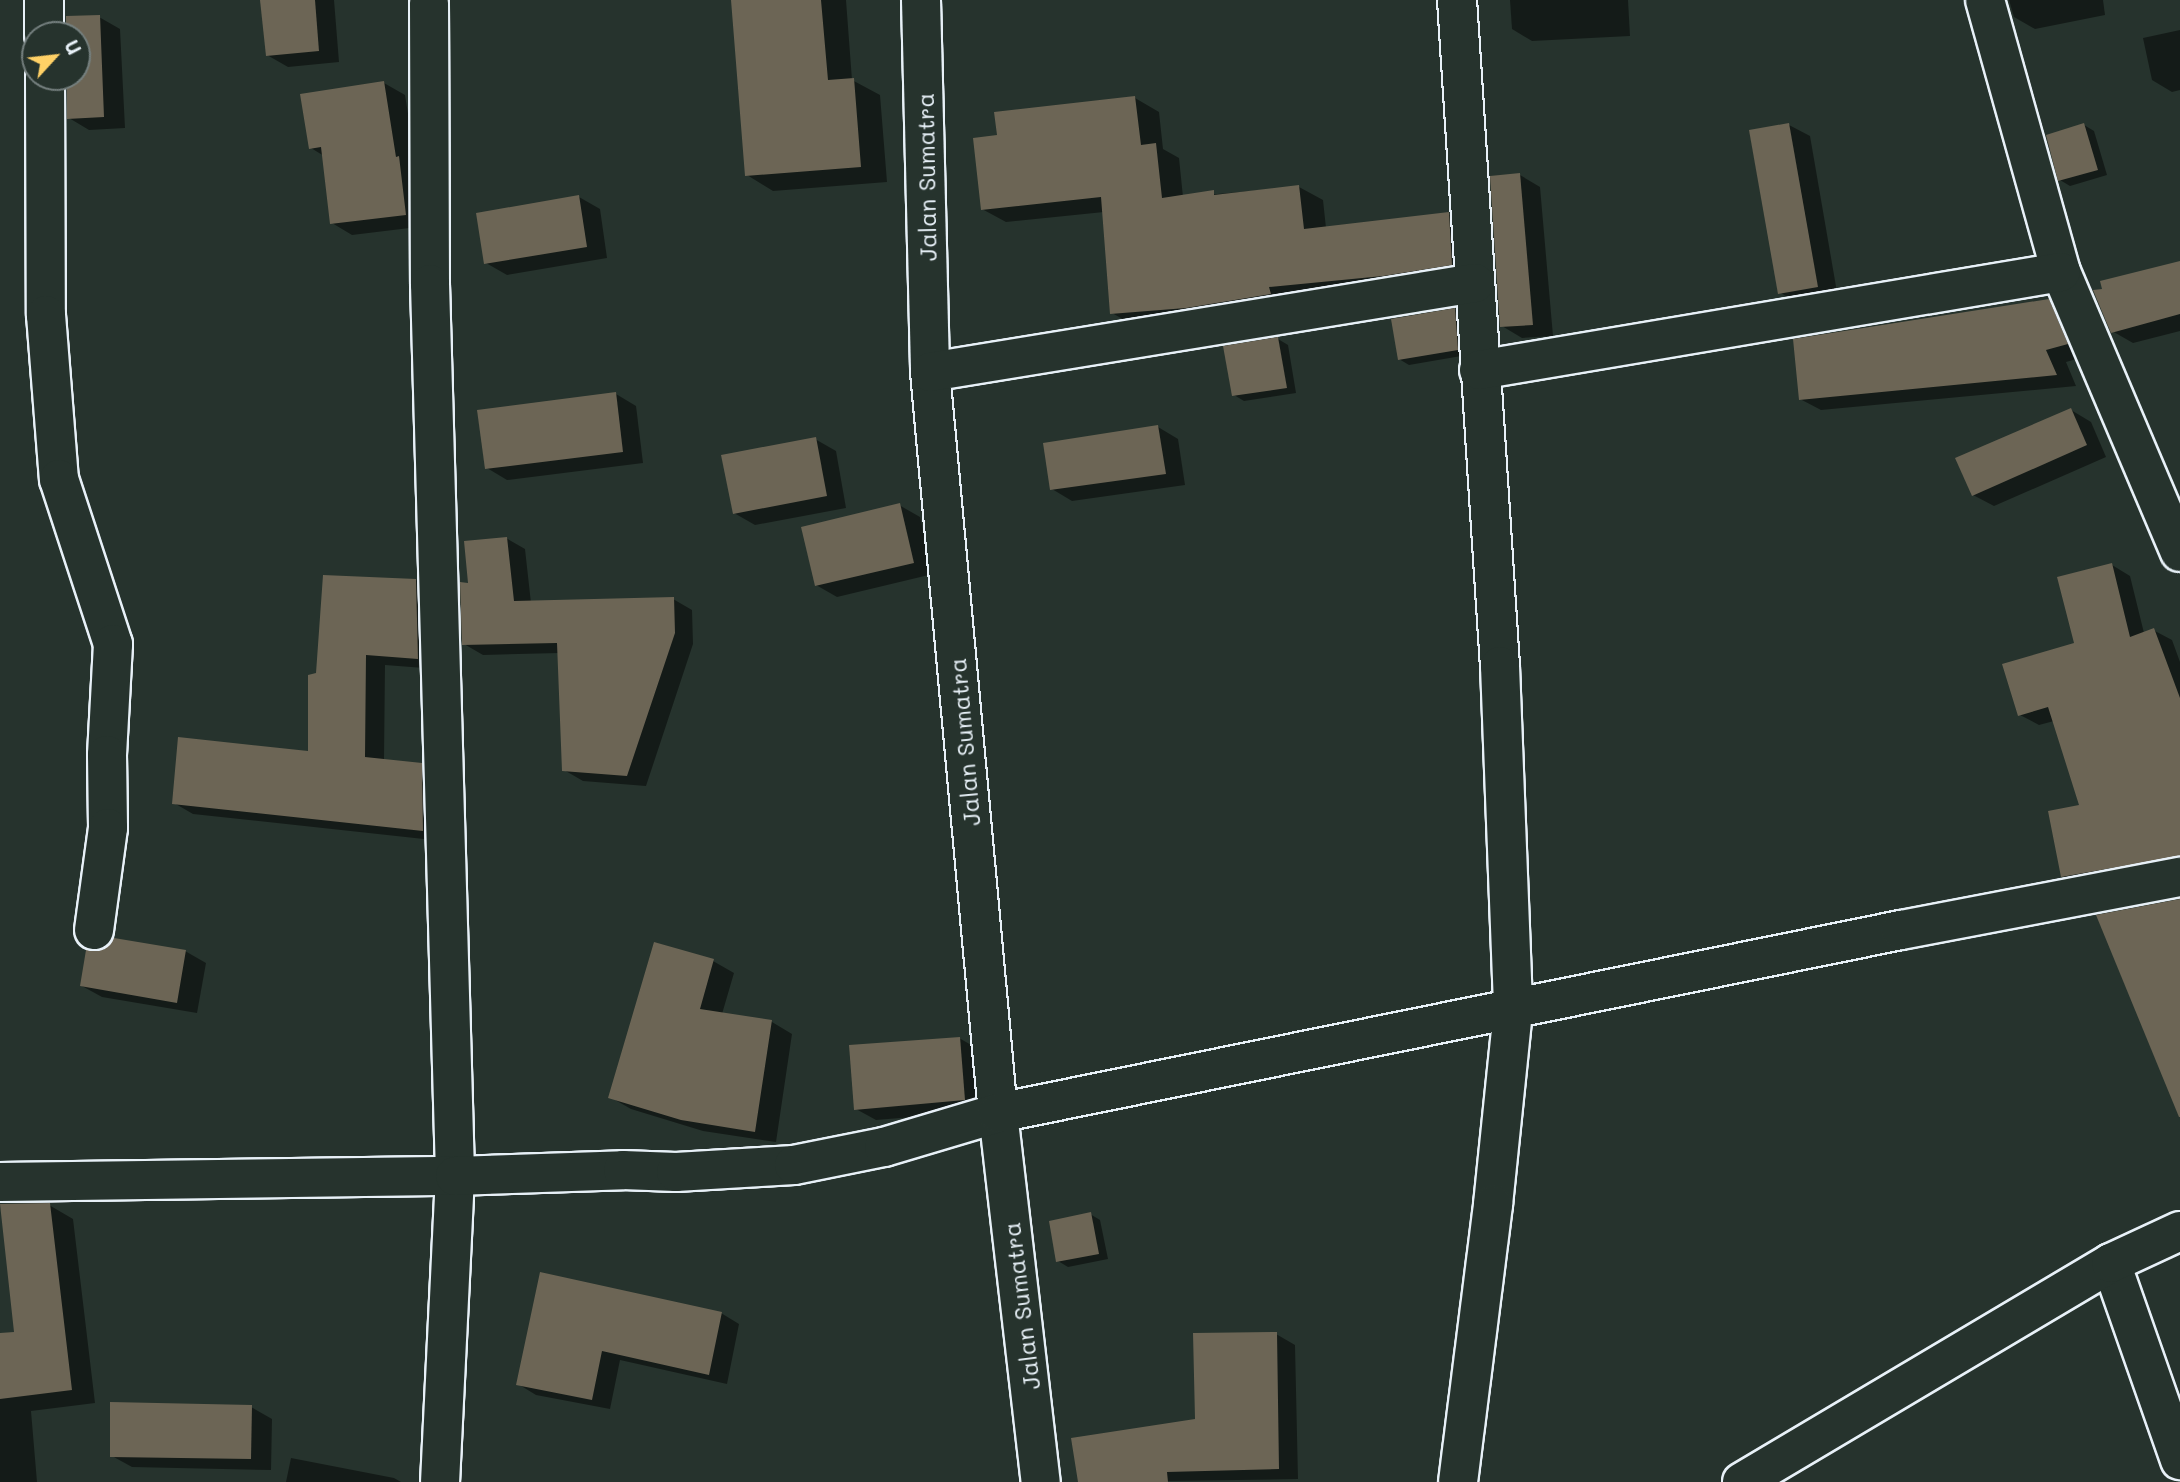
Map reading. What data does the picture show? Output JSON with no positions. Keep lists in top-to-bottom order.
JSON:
{
  "streets": {
    "street": ["Jalan Sumatra"]
  },
  "north": "top right"
}
